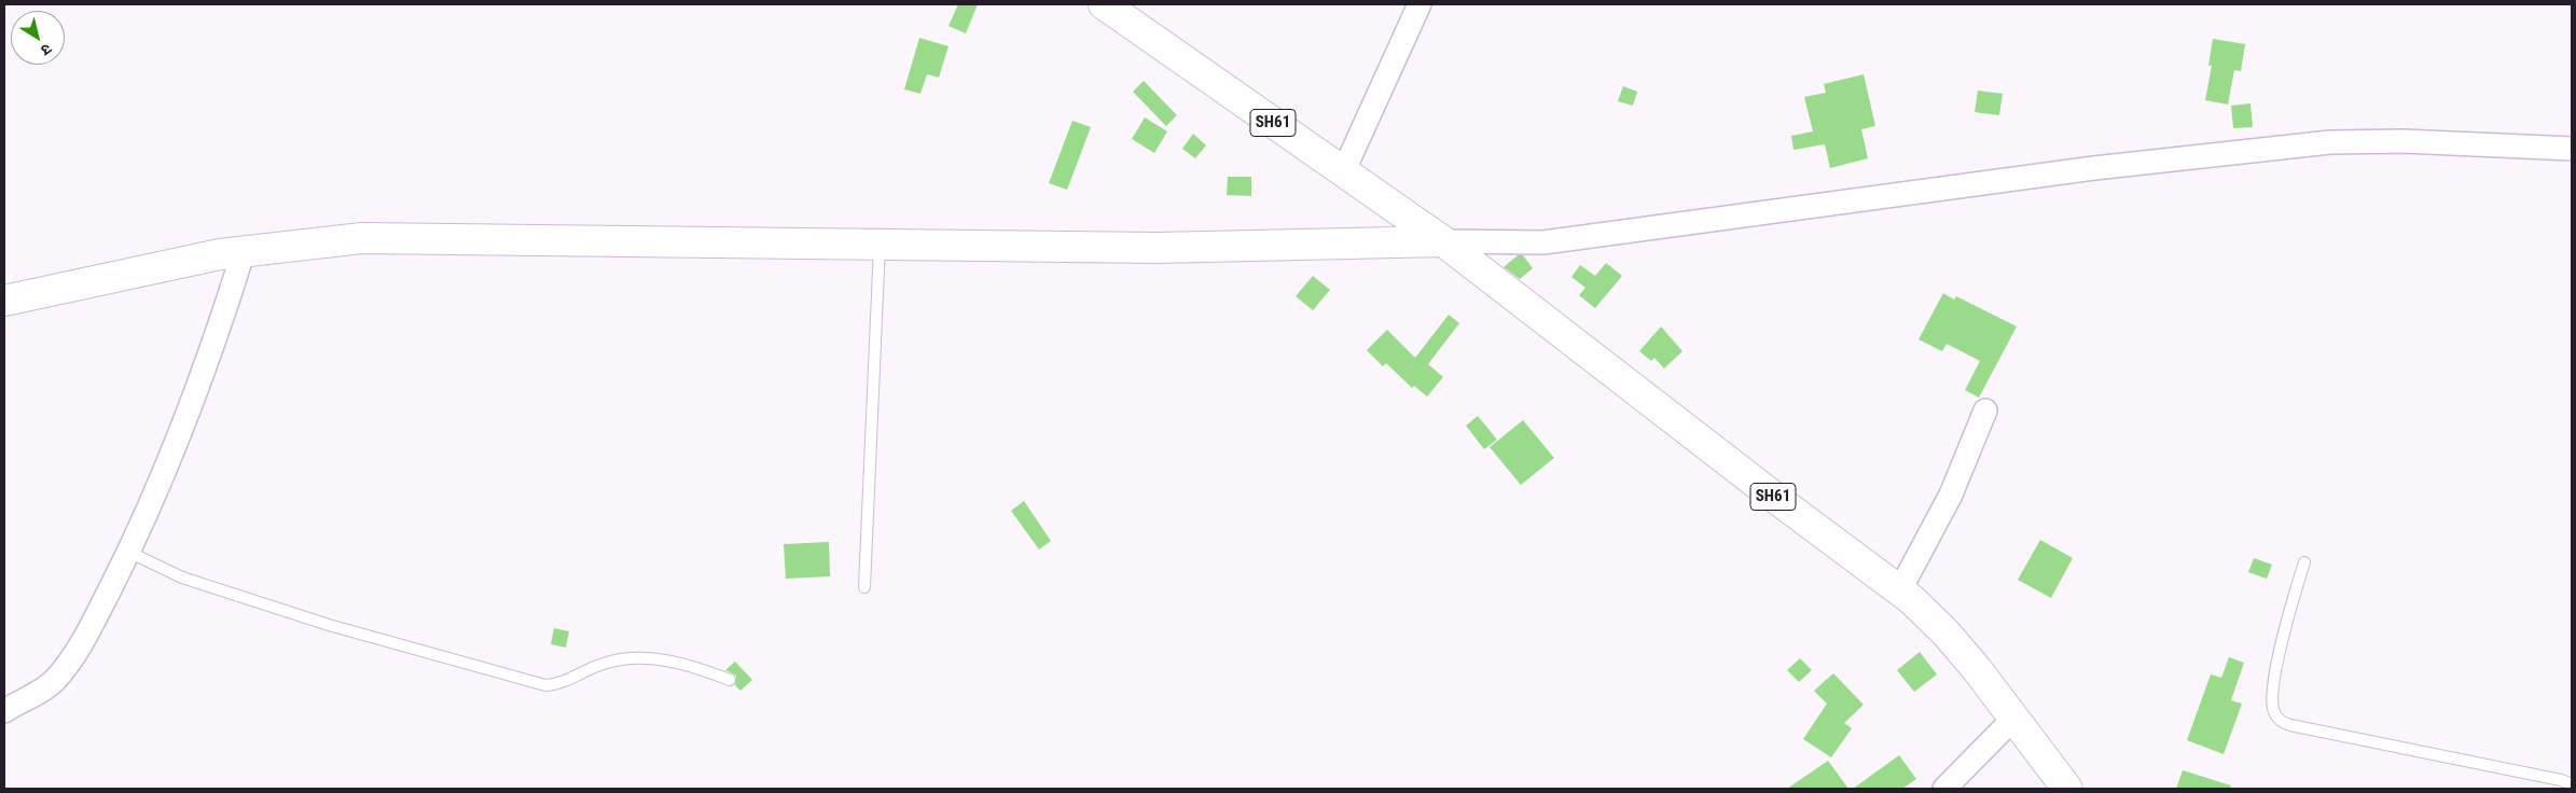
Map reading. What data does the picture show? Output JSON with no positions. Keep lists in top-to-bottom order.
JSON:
{
  "streets": {
    "main road": ["SH61"]
  },
  "north": "bottom right"
}
